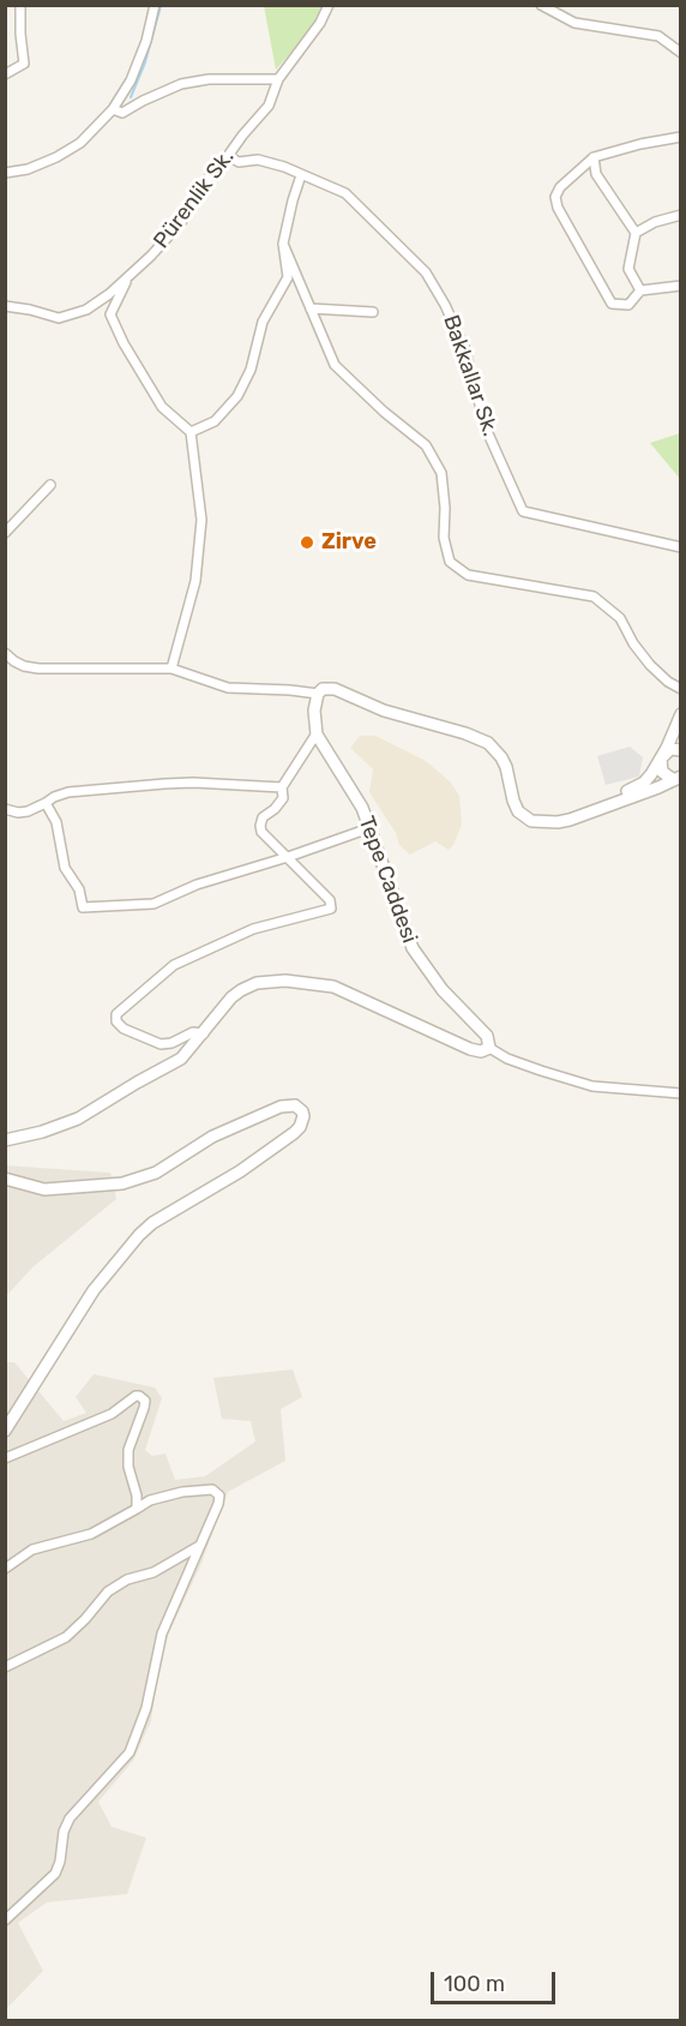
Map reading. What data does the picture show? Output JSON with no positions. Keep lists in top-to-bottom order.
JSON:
{
  "streets": {
    "street": ["Pürenlik Sk.", "Bakkallar Sk.", "Tepe Caddesi"]
  },
  "crossings": [
    ["Pürenlik Sk.", "Bakkallar Sk."]
  ],
  "places": ["Zirve"],
  "scale_bar": "100 m"
}
